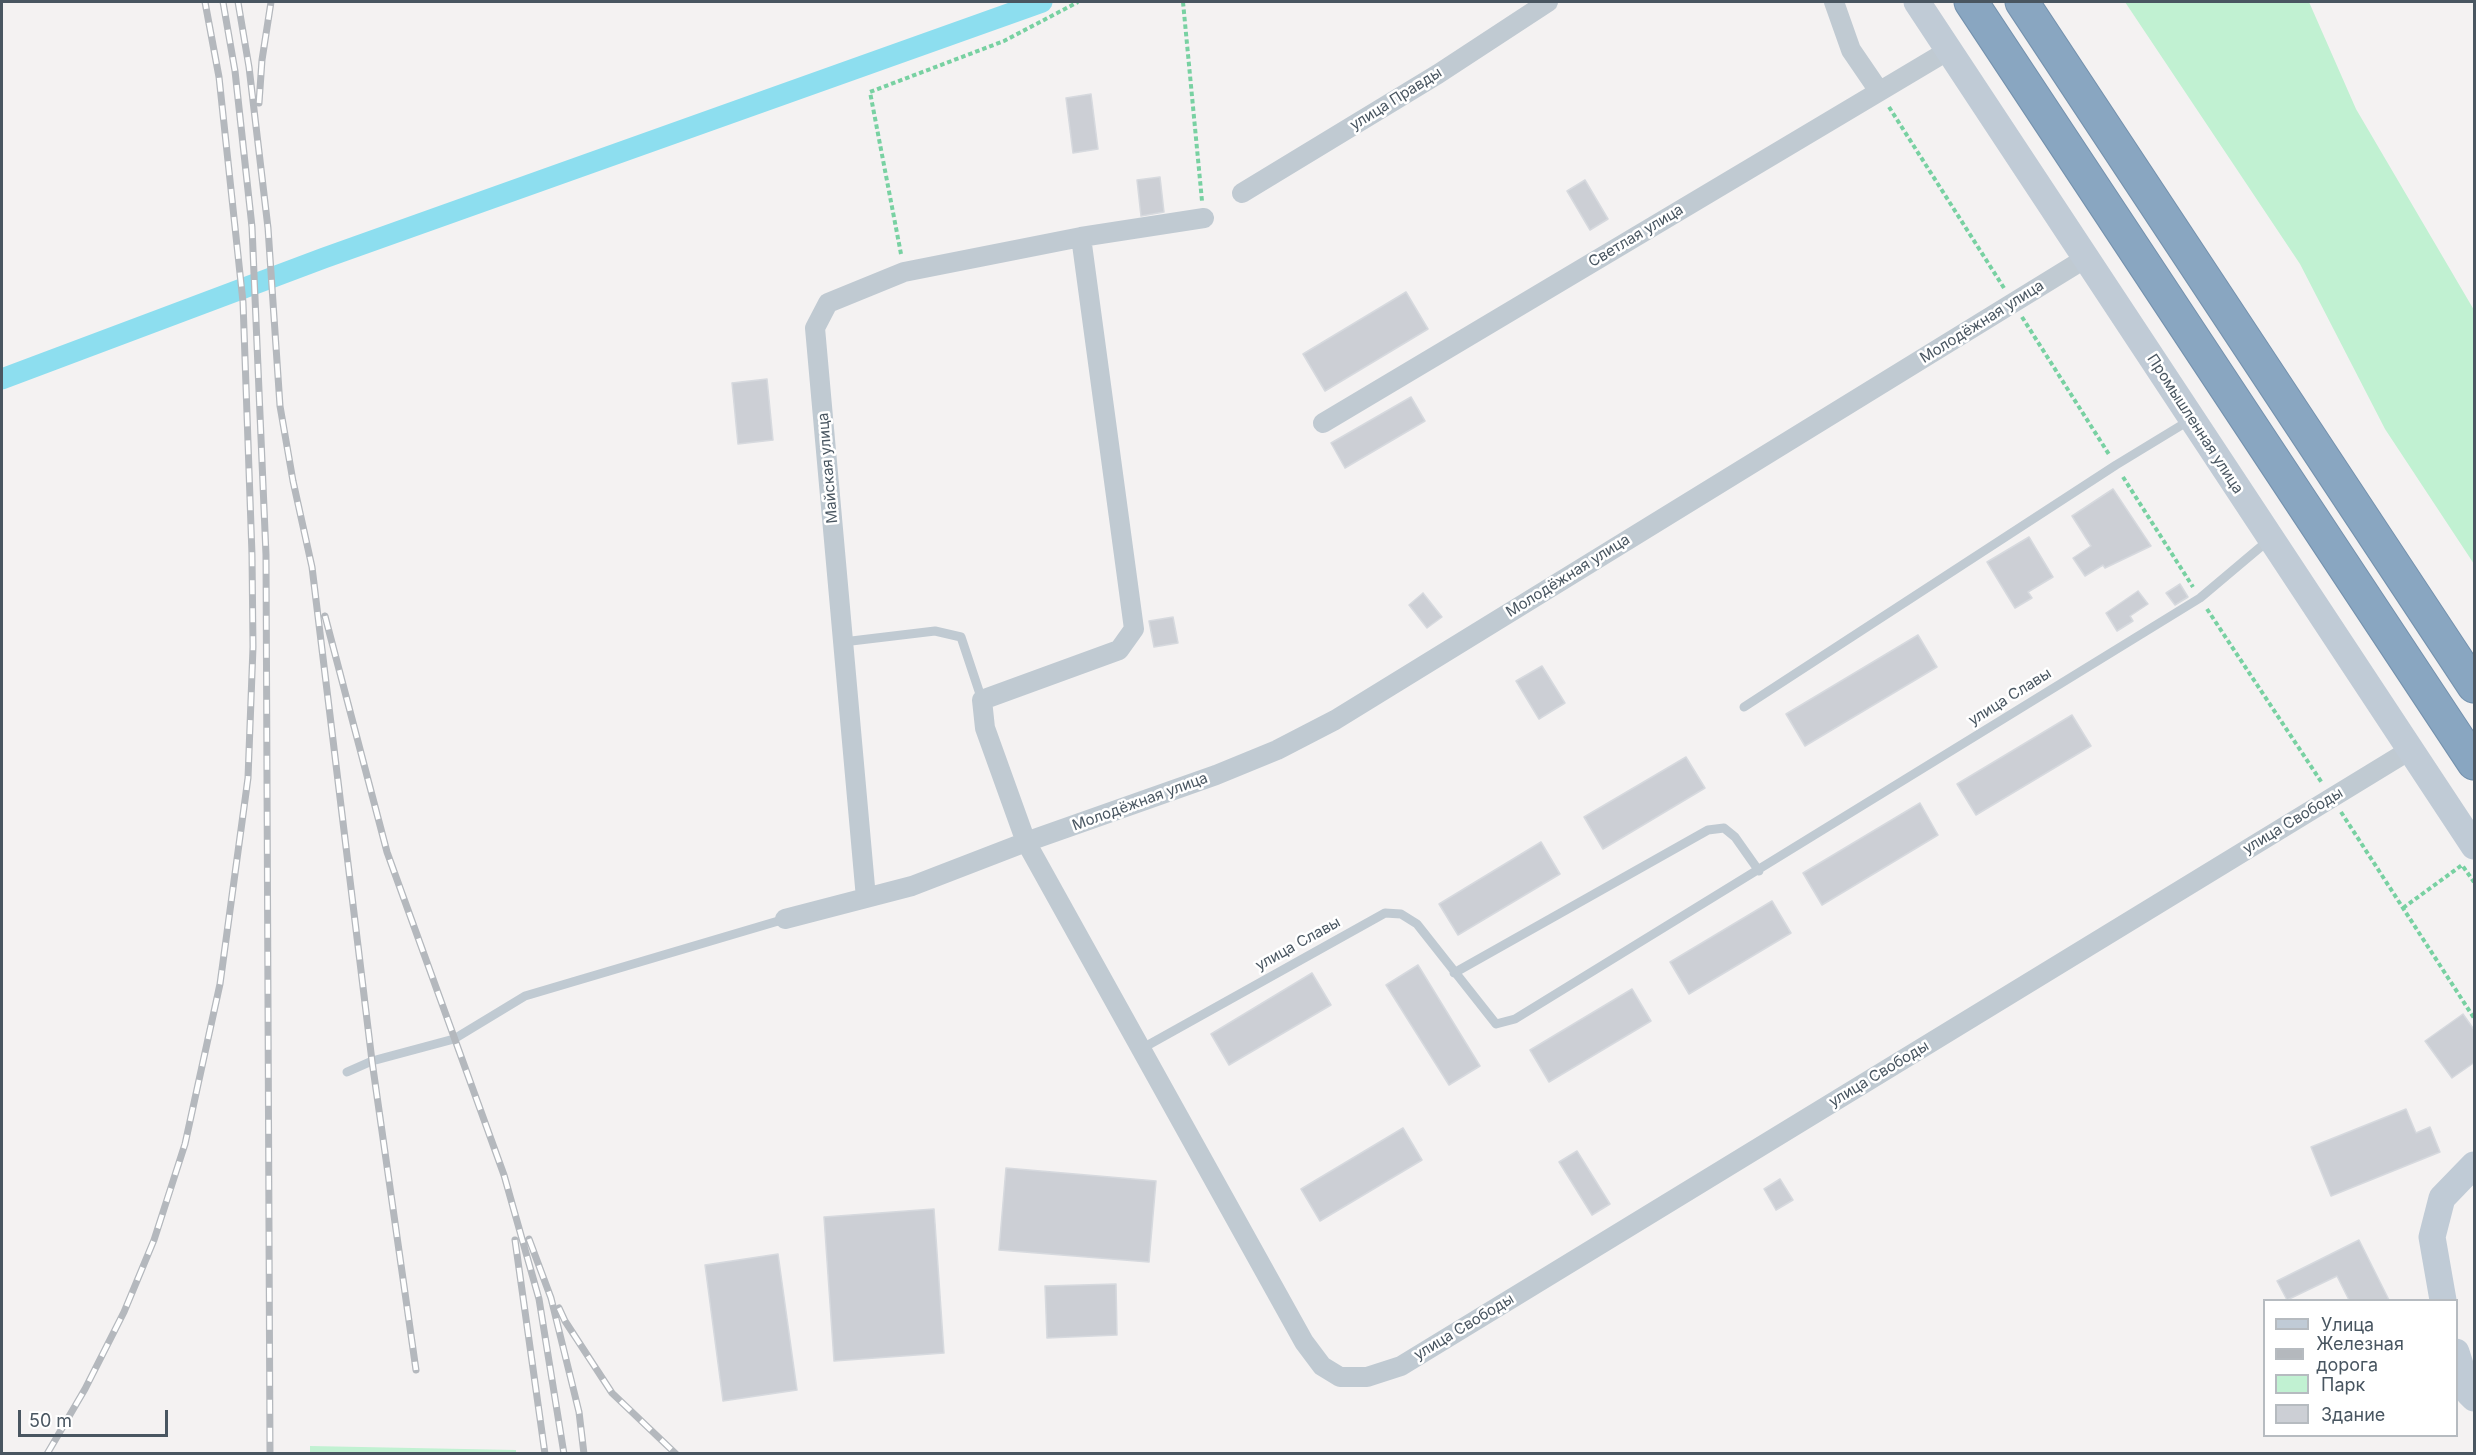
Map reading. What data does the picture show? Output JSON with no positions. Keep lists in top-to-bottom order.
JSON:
{
  "streets": {
    "street": [
      "улица Правды",
      "Светлая улица",
      "Молодёжная улица",
      "Промышленная улица",
      "Майская улица",
      "улица Свободы"
    ],
    "lane": ["улица Славы"]
  },
  "crossings": [
    ["Светлая улица", "Промышленная улица"],
    ["Молодёжная улица", "Промышленная улица"],
    ["Молодёжная улица", "Майская улица"],
    ["Промышленная улица", "улица Славы"],
    ["Промышленная улица", "улица Свободы"],
    ["улица Славы", "улица Свободы"]
  ],
  "legend": [
    "Улица",
    "Железная дорога",
    "Парк",
    "Здание"
  ],
  "scale_bar": "50 m"
}
